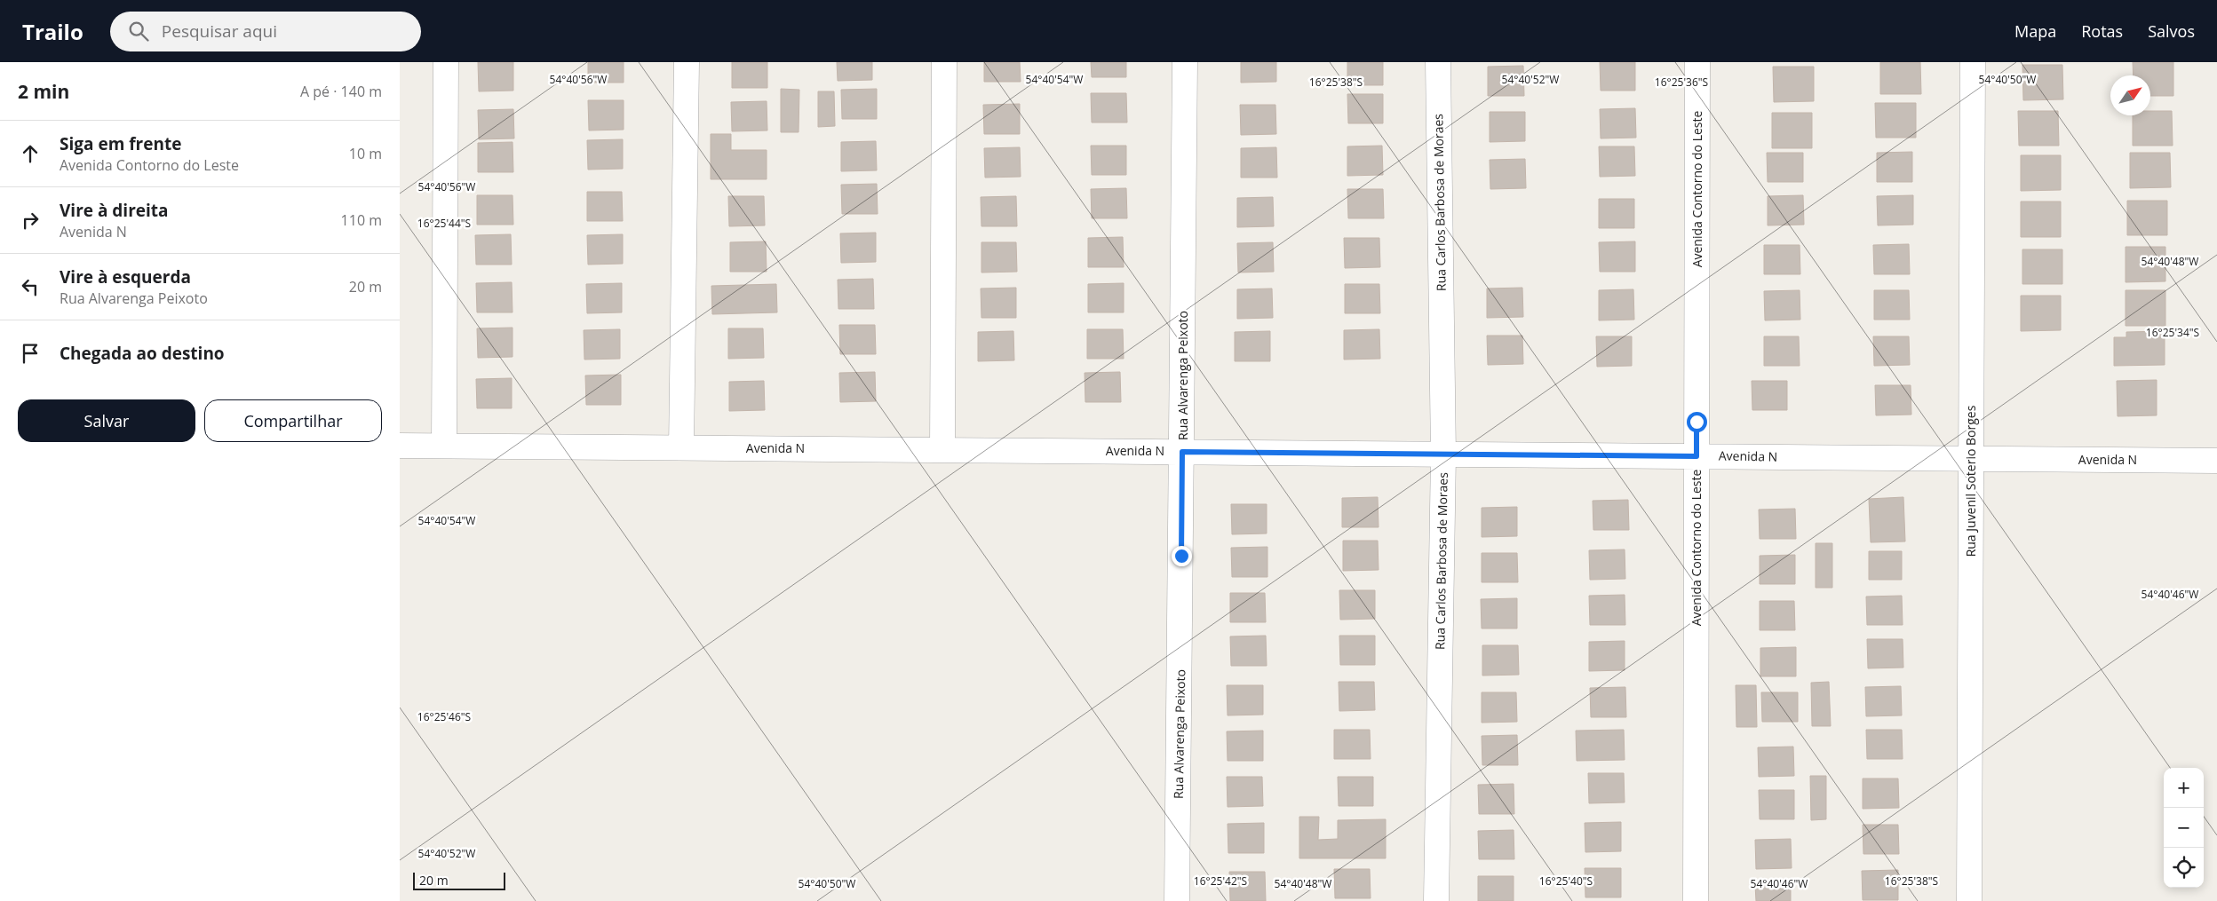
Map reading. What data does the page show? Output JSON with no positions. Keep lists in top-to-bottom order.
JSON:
{
  "streets": {
    "street": [
      "Avenida Contorno do Leste",
      "Rua Carlos Barbosa de Moraes",
      "Rua Alvarenga Peixoto",
      "Avenida N",
      "Rua Juvenil Soterio Borges"
    ]
  },
  "crossings": [
    ["Avenida Contorno do Leste", "Avenida N"],
    ["Rua Carlos Barbosa de Moraes", "Avenida N"],
    ["Rua Alvarenga Peixoto", "Avenida N"],
    ["Avenida N", "Rua Juvenil Soterio Borges"]
  ],
  "scale_bar": "20 m",
  "north": "top right",
  "page": {
    "header": "Trailo",
    "search": "Pesquisar aqui",
    "nav": ["Mapa", "Rotas", "Salvos"],
    "heading": ["2 min", "A pé · 140 m"],
    "list": [
      ["Siga em frente", "Avenida Contorno do Leste", "10 m"],
      ["Vire à direita", "Avenida N", "110 m"],
      ["Vire à esquerda", "Rua Alvarenga Peixoto", "20 m"],
      "Chegada ao destino"
    ],
    "buttons": ["Salvar", "Compartilhar"],
    "map_buttons": ["+", "−"],
    "scale": "20 m"
  },
  "coordinates": [
    "54°40'56\"W",
    "54°40'54\"W",
    "54°40'52\"W",
    "54°40'50\"W",
    "16°25'38\"S",
    "16°25'36\"S",
    "16°25'44\"S",
    "54°40'48\"W",
    "16°25'34\"S",
    "54°40'46\"W",
    "16°25'46\"S",
    "16°25'42\"S",
    "16°25'40\"S"
  ]
}
